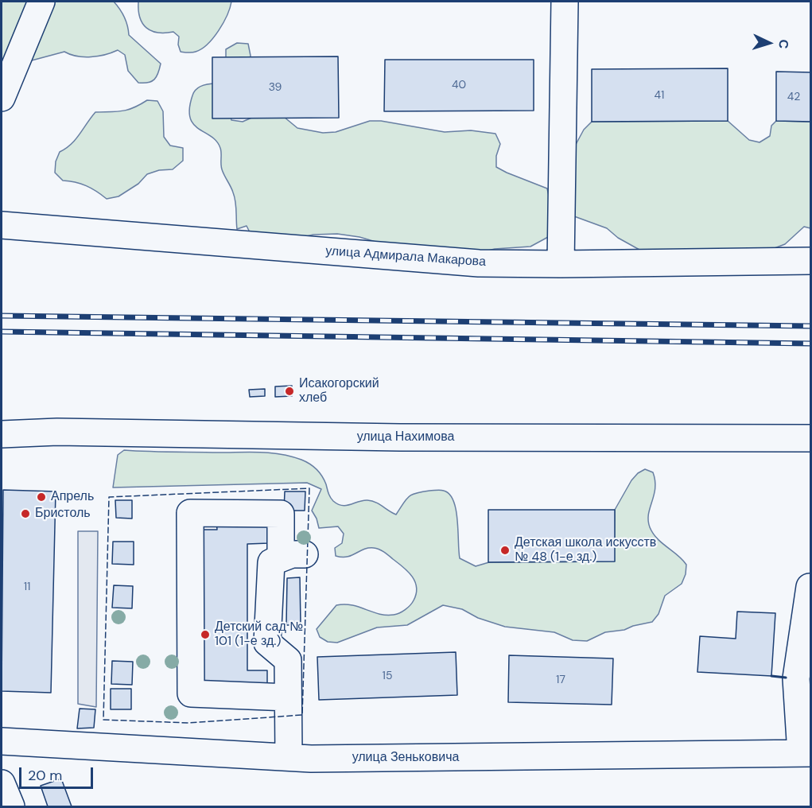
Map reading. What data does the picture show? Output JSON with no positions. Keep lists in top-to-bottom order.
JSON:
{
  "streets": {
    "street": ["улица Адмирала Макарова", "улица Нахимова", "улица Зеньковича"]
  },
  "places": [
    "Исакогорский хлеб",
    "Апрель",
    "Бристоль",
    "Детская школа искусств № 48 (1-е зд.)",
    "Детский сад № 101 (1-е зд.)"
  ],
  "house_numbers": [
    "40",
    "39",
    "41",
    "42",
    "11",
    "15",
    "17"
  ],
  "scale_bar": "20 m",
  "north": "right"
}
